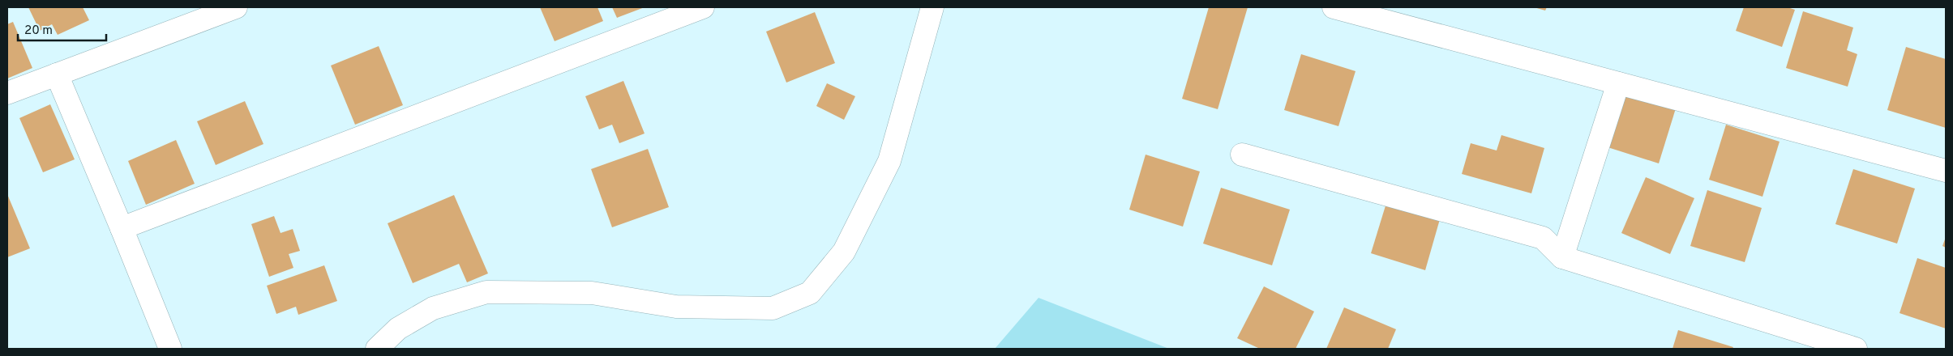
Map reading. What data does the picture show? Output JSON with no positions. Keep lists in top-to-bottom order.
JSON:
{
  "scale_bar": "20 m"
}
